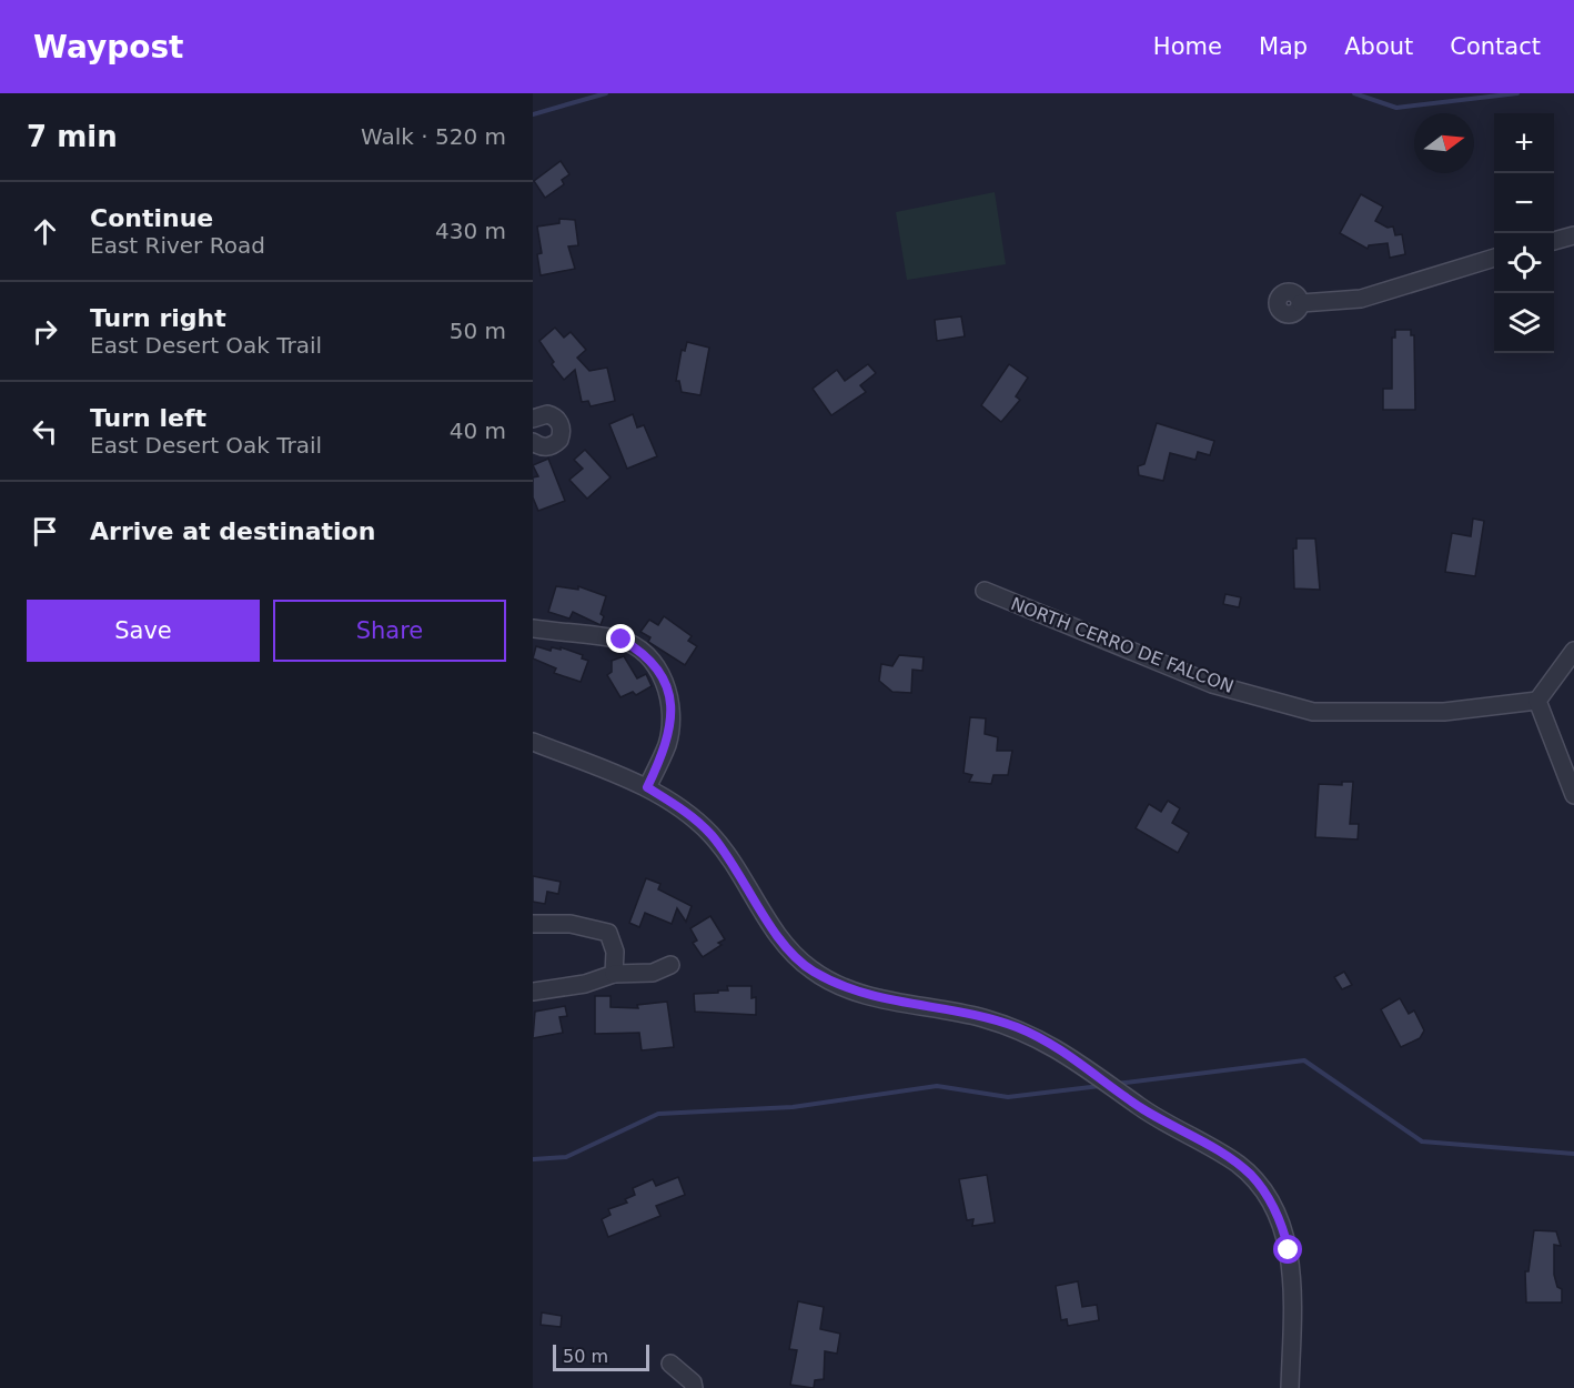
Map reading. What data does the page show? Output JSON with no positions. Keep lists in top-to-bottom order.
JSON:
{
  "streets": {
    "street": ["NORTH CERRO DE FALCON"]
  },
  "scale_bar": "50 m",
  "north": "right",
  "page": {
    "header": "Waypost",
    "nav": [
      "Home",
      "Map",
      "About",
      "Contact"
    ],
    "heading": ["7 min", "Walk · 520 m"],
    "map_buttons": ["+", "−"],
    "list": [
      ["Continue", "East River Road", "430 m"],
      ["Turn right", "East Desert Oak Trail", "50 m"],
      ["Turn left", "East Desert Oak Trail", "40 m"],
      "Arrive at destination"
    ],
    "buttons": ["Save", "Share"],
    "scale": "50 m"
  }
}
